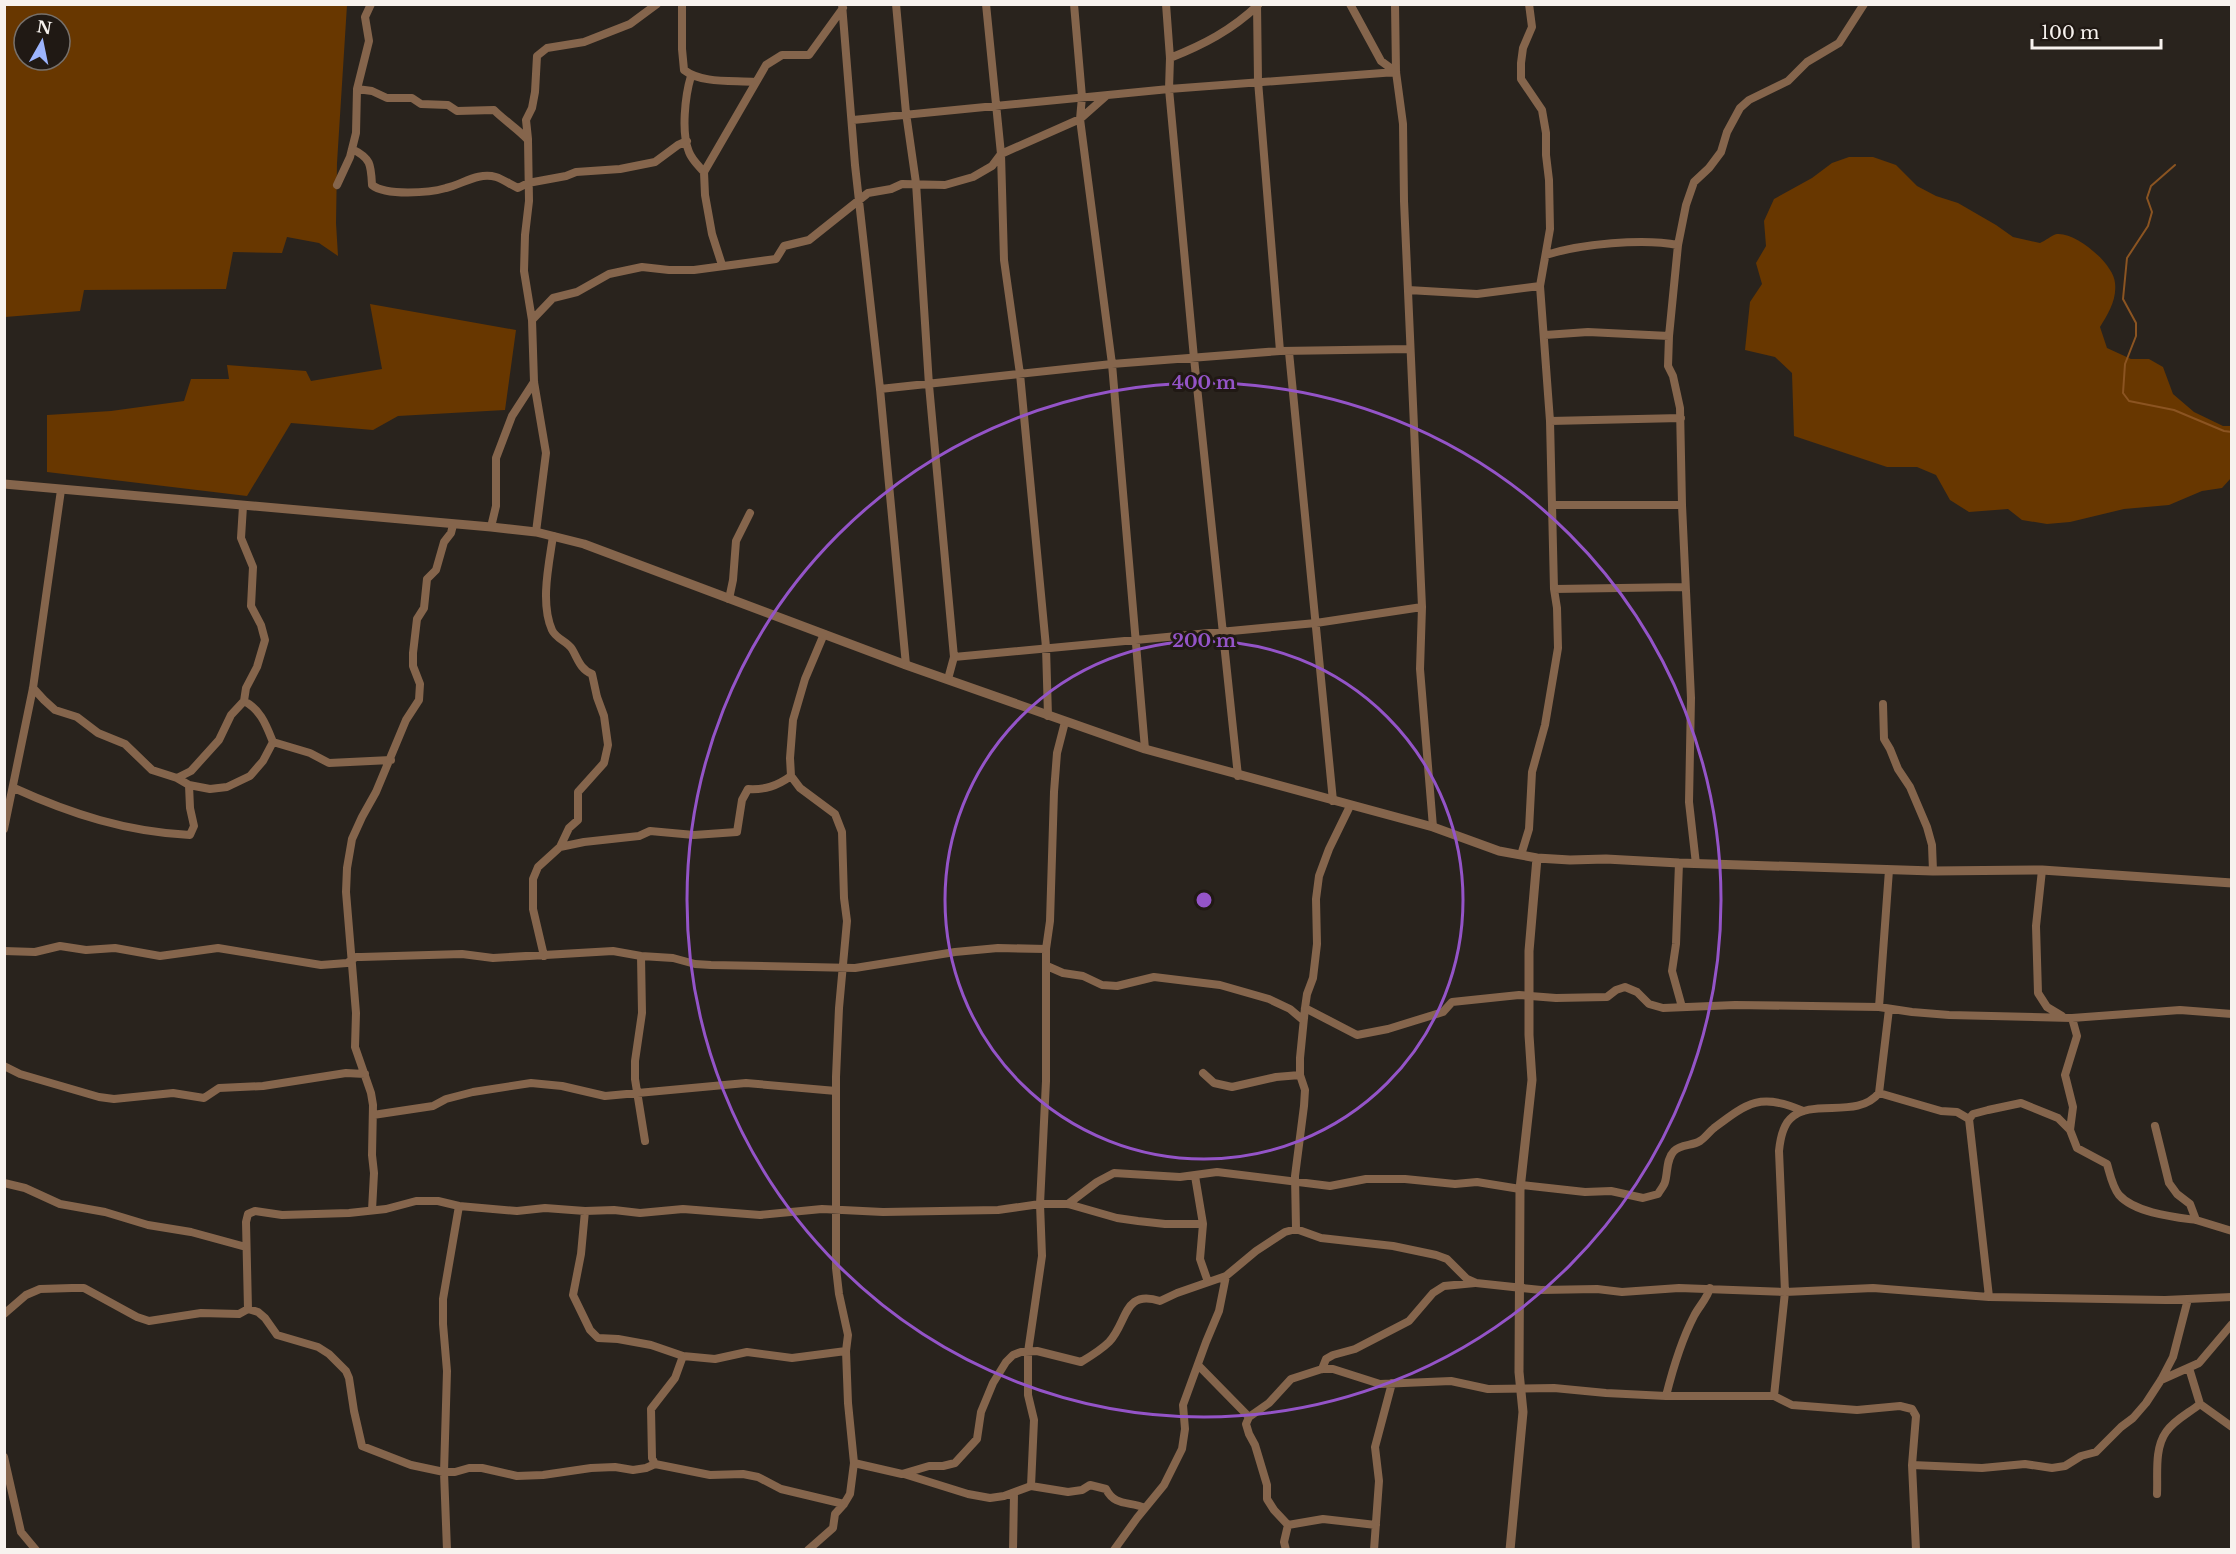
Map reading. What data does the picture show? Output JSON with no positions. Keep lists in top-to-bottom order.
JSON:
{
  "scale_bar": "100 m",
  "north": "top",
  "rings": ["400 m", "200 m"]
}
